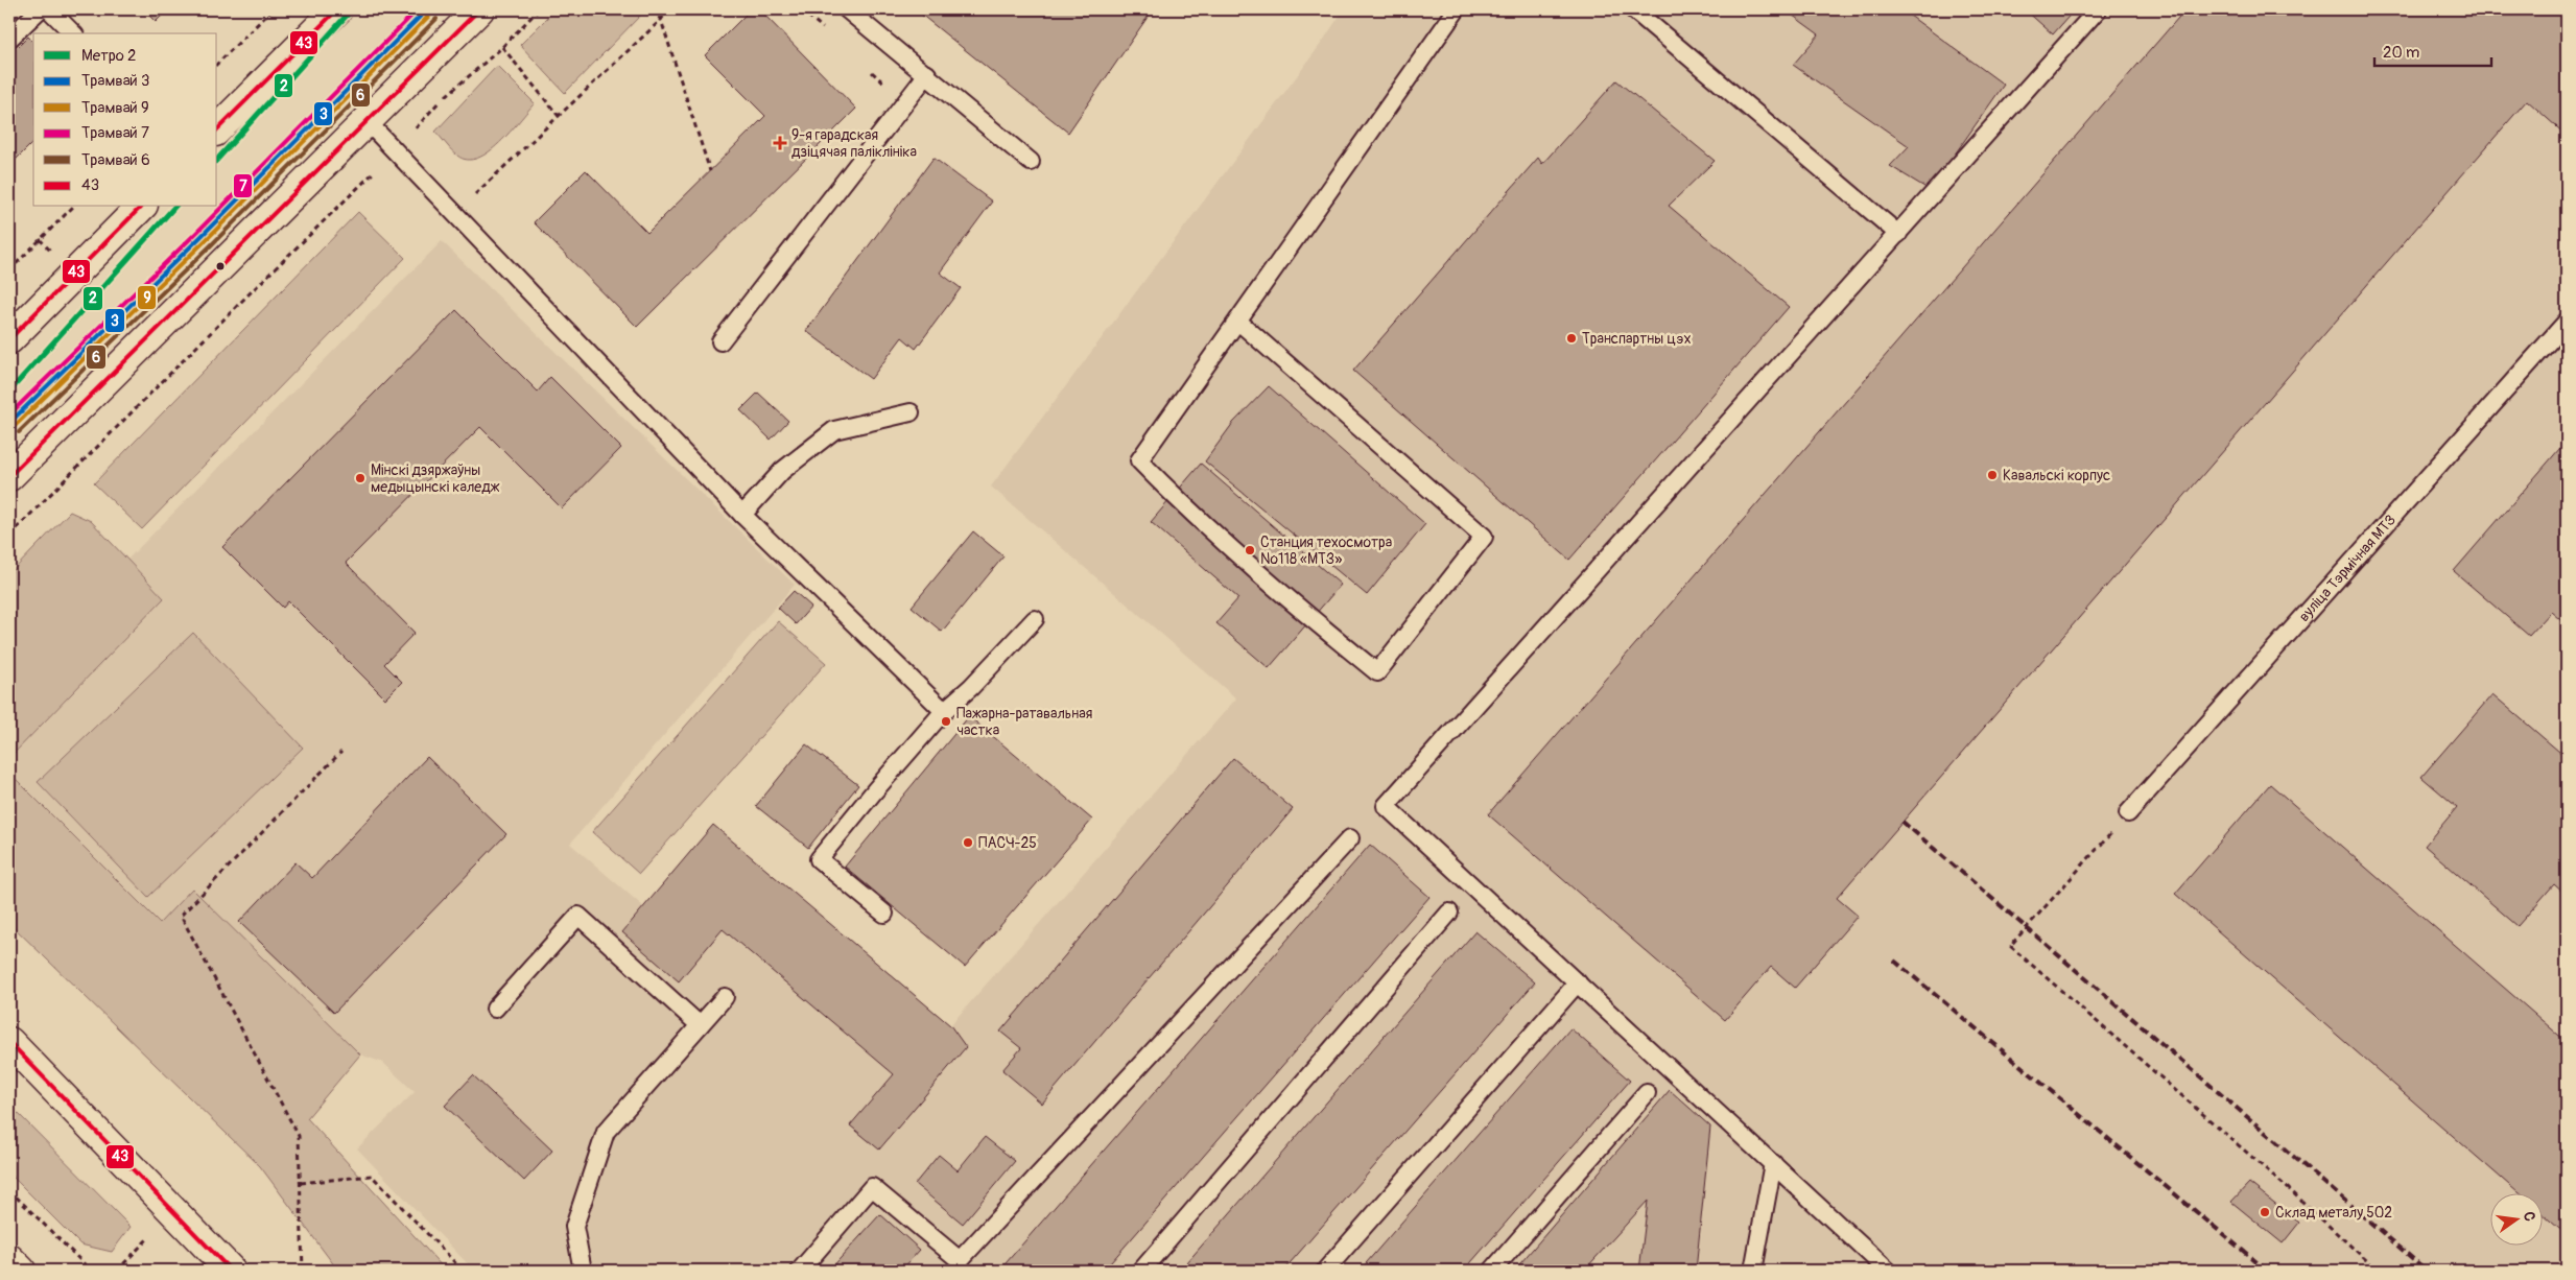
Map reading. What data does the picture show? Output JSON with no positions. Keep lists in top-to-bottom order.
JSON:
{
  "streets": {
    "lane": ["вуліца Тэрмічная МТЗ"]
  },
  "places": {
    "health": ["9-я гарадская дзіцячая паліклініка"],
    "other": [
      "Транспартны цэх",
      "Кавальскі корпус",
      "Мінскі дзяржаўны медыцынскі каледж",
      "Станция техосмотра №118 «МТЗ»",
      "Пажарна-ратавальная частка",
      "ПАСЧ-25",
      "Склад металу 502"
    ]
  },
  "lines": [
    "metro line 2",
    "tram line 3",
    "tram line 7",
    "transit line 43",
    "tram line 9",
    "tram line 6"
  ],
  "legend": [
    "Метро 2",
    "Трамвай 3",
    "Трамвай 9",
    "Трамвай 7",
    "Трамвай 6",
    "43"
  ],
  "scale_bar": "20 m",
  "north": "right"
}
